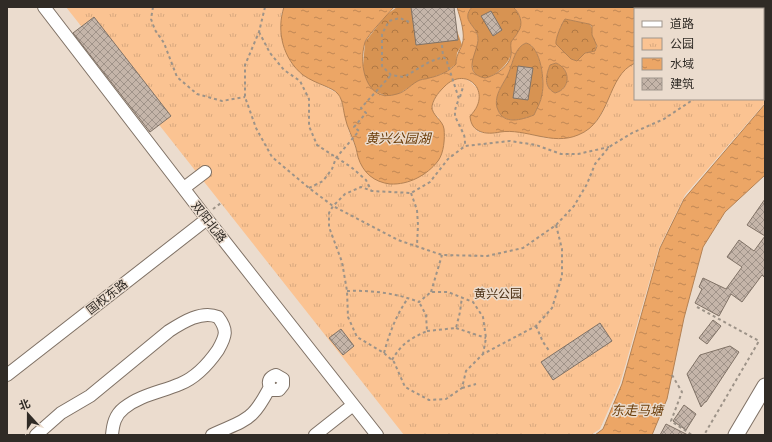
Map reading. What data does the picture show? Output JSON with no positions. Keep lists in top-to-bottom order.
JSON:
{
  "streets": {
    "street": ["双阳北路", "国权东路"]
  },
  "crossings": [
    ["双阳北路", "国权东路"]
  ],
  "water": ["黄兴公园湖", "东走马塘"],
  "parks": ["黄兴公园"],
  "legend": [
    "道路",
    "公园",
    "水域",
    "建筑"
  ],
  "north": "top"
}
